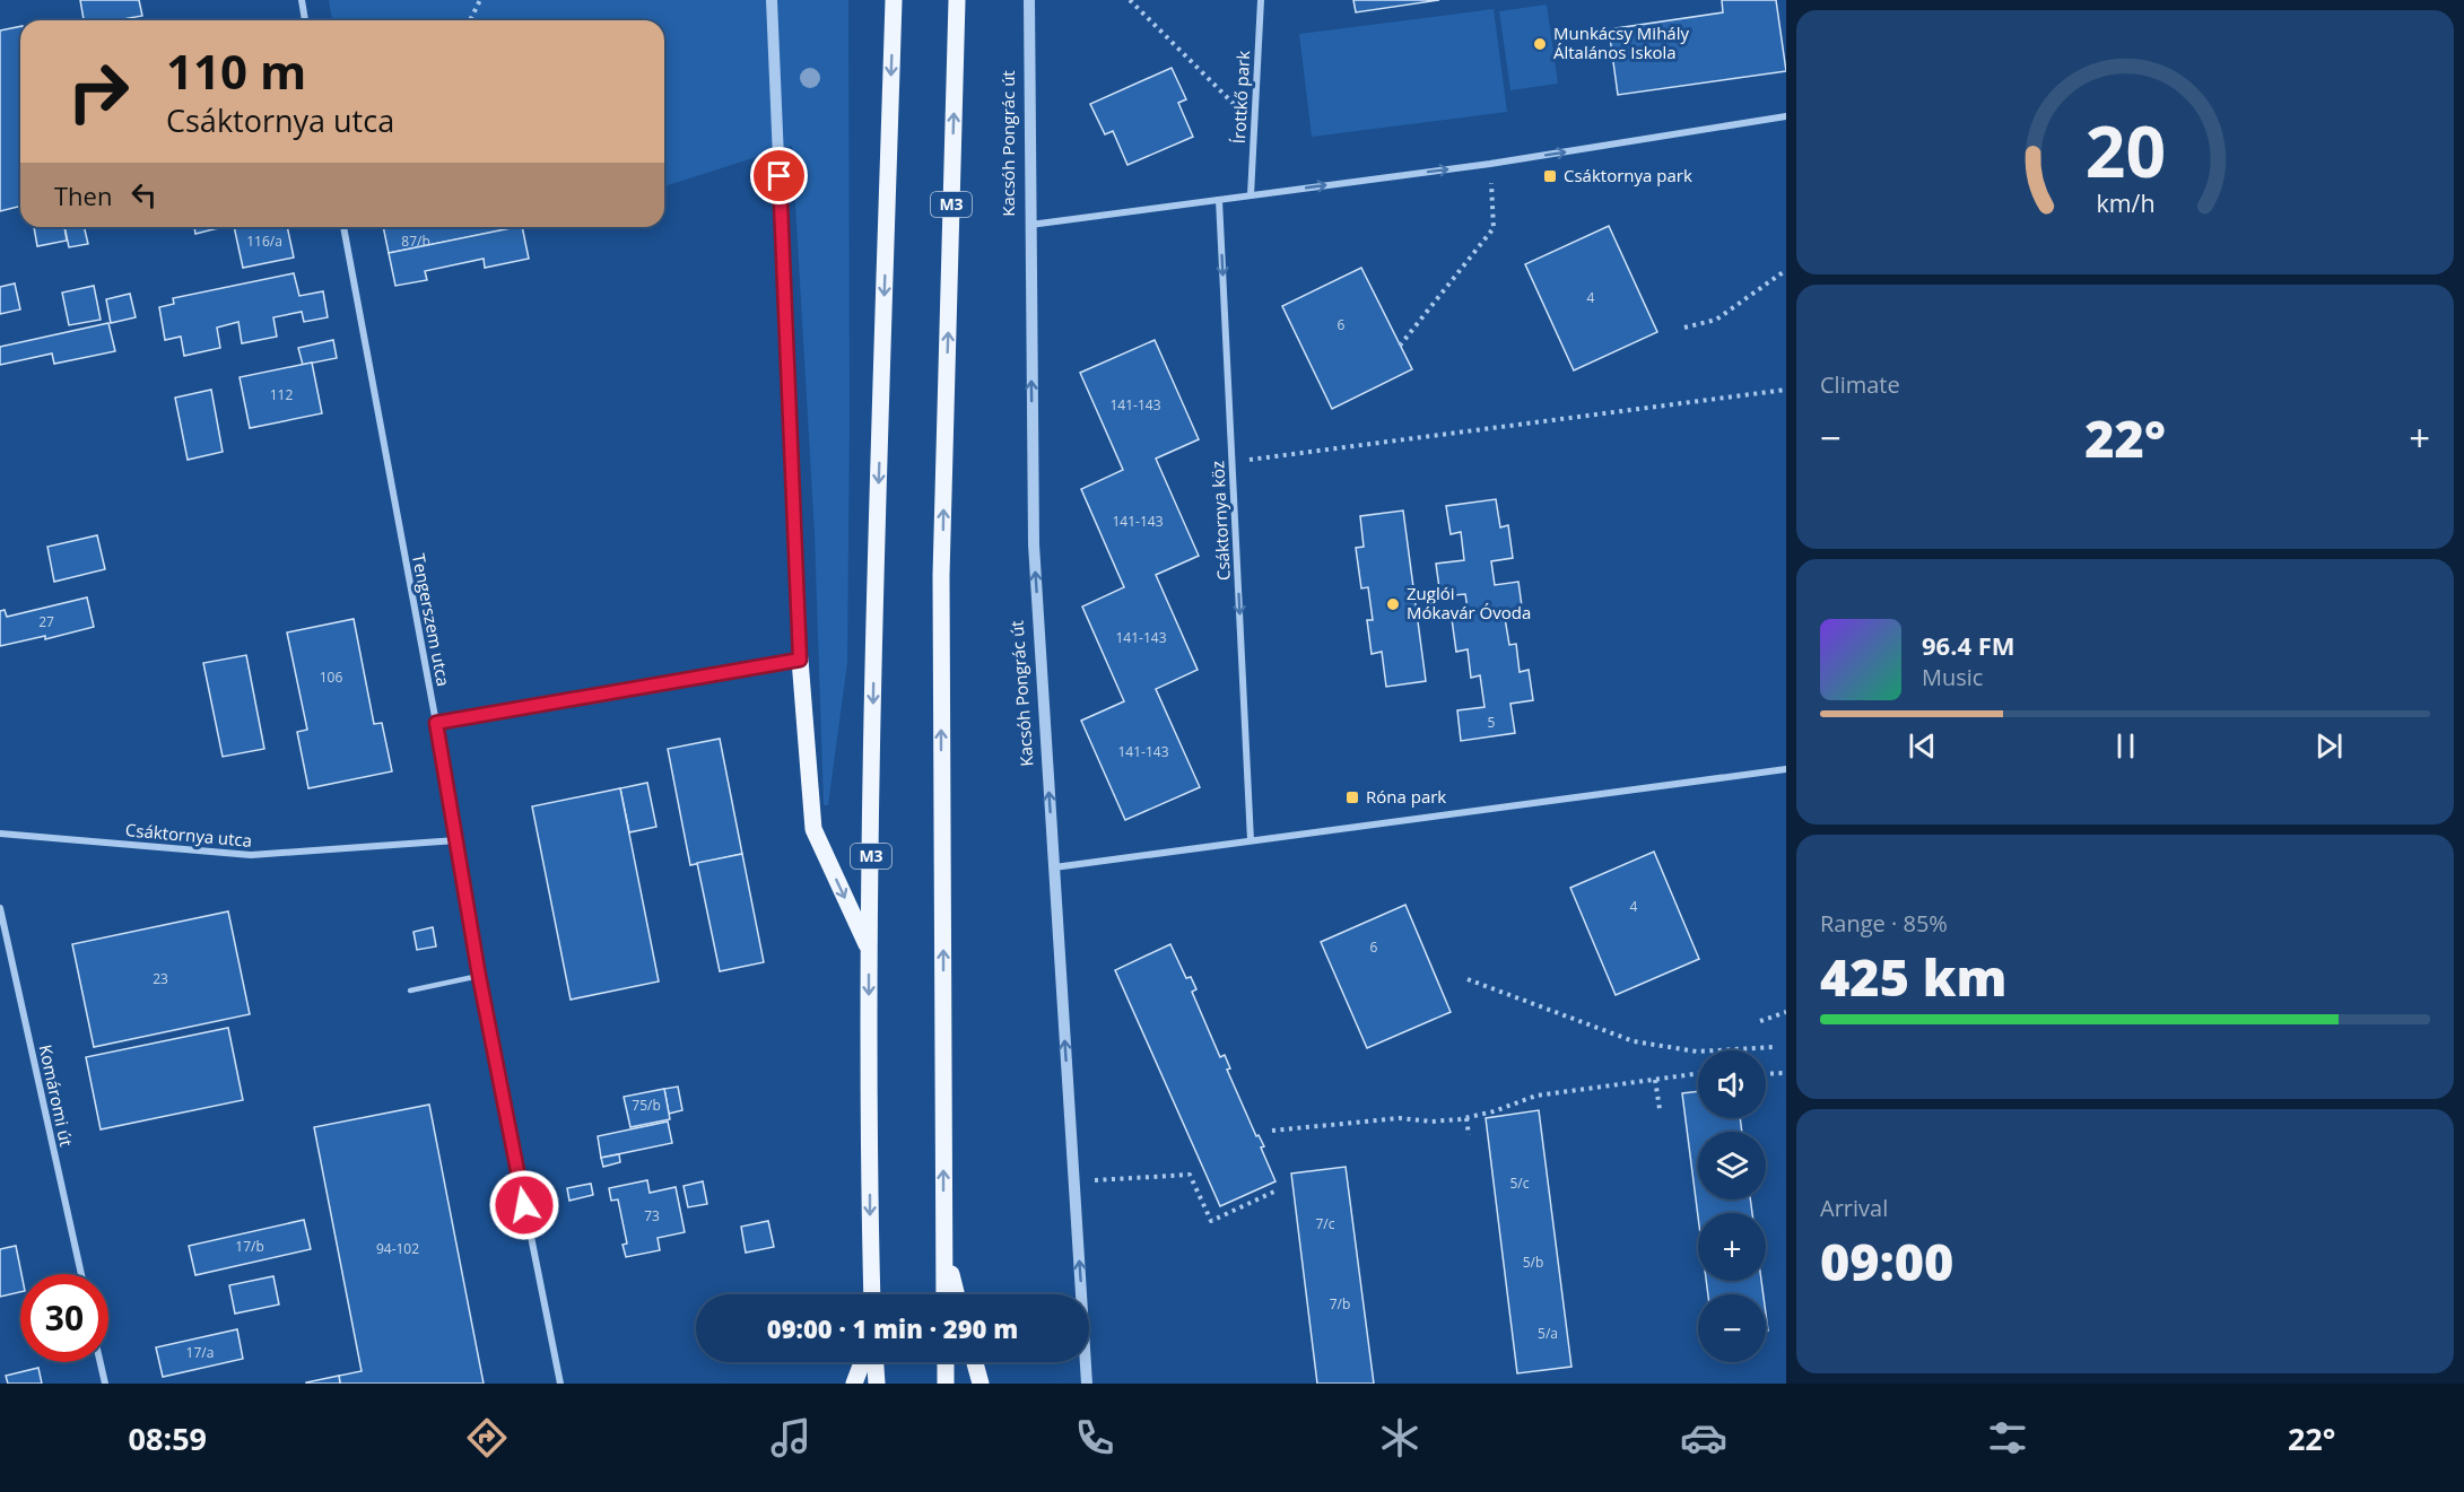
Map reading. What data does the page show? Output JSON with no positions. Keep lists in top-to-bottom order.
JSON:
{
  "streets": {
    "main road": ["M3"],
    "street": [
      "Írottkő park",
      "Kacsóh Pongrác út",
      "Csáktornya köz",
      "Tengerszem utca",
      "Csáktornya utca",
      "Komáromi út"
    ]
  },
  "crossings": [
    ["Tengerszem utca", "Csáktornya utca"]
  ],
  "one_way": ["Kacsóh Pongrác út", "Csáktornya köz"],
  "places": {
    "other": ["Munkácsy Mihály Általános Iskola", "Zuglói Mókavár Óvoda"],
    "transit": ["Csáktornya park", "Róna park"]
  },
  "house_numbers": [
    "116/a",
    "87/b",
    "4",
    "6",
    "112",
    "141-143",
    "141-143",
    "27",
    "141-143",
    "106",
    "5",
    "141-143",
    "4",
    "6",
    "23",
    "75/b",
    "5/c",
    "73",
    "7/c",
    "17/b",
    "94-102",
    "5/b",
    "7/b",
    "5/a",
    "17/a"
  ],
  "page": {
    "turn": ["110 m", "Csáktornya utca"],
    "then": "Then",
    "tile": [
      "Climate",
      ["Range · 85%", "425 km"],
      ["Arrival", "09:00"]
    ],
    "heat": ["−", "22°", "+"],
    "song": ["96.4 FM", "Music"],
    "map_buttons": ["+", "−"],
    "limit": "30",
    "trip": "09:00 · 1 min · 290 m",
    "tabs": ["08:59", "22°"],
    "gauge": ["20", "km/h"]
  }
}
